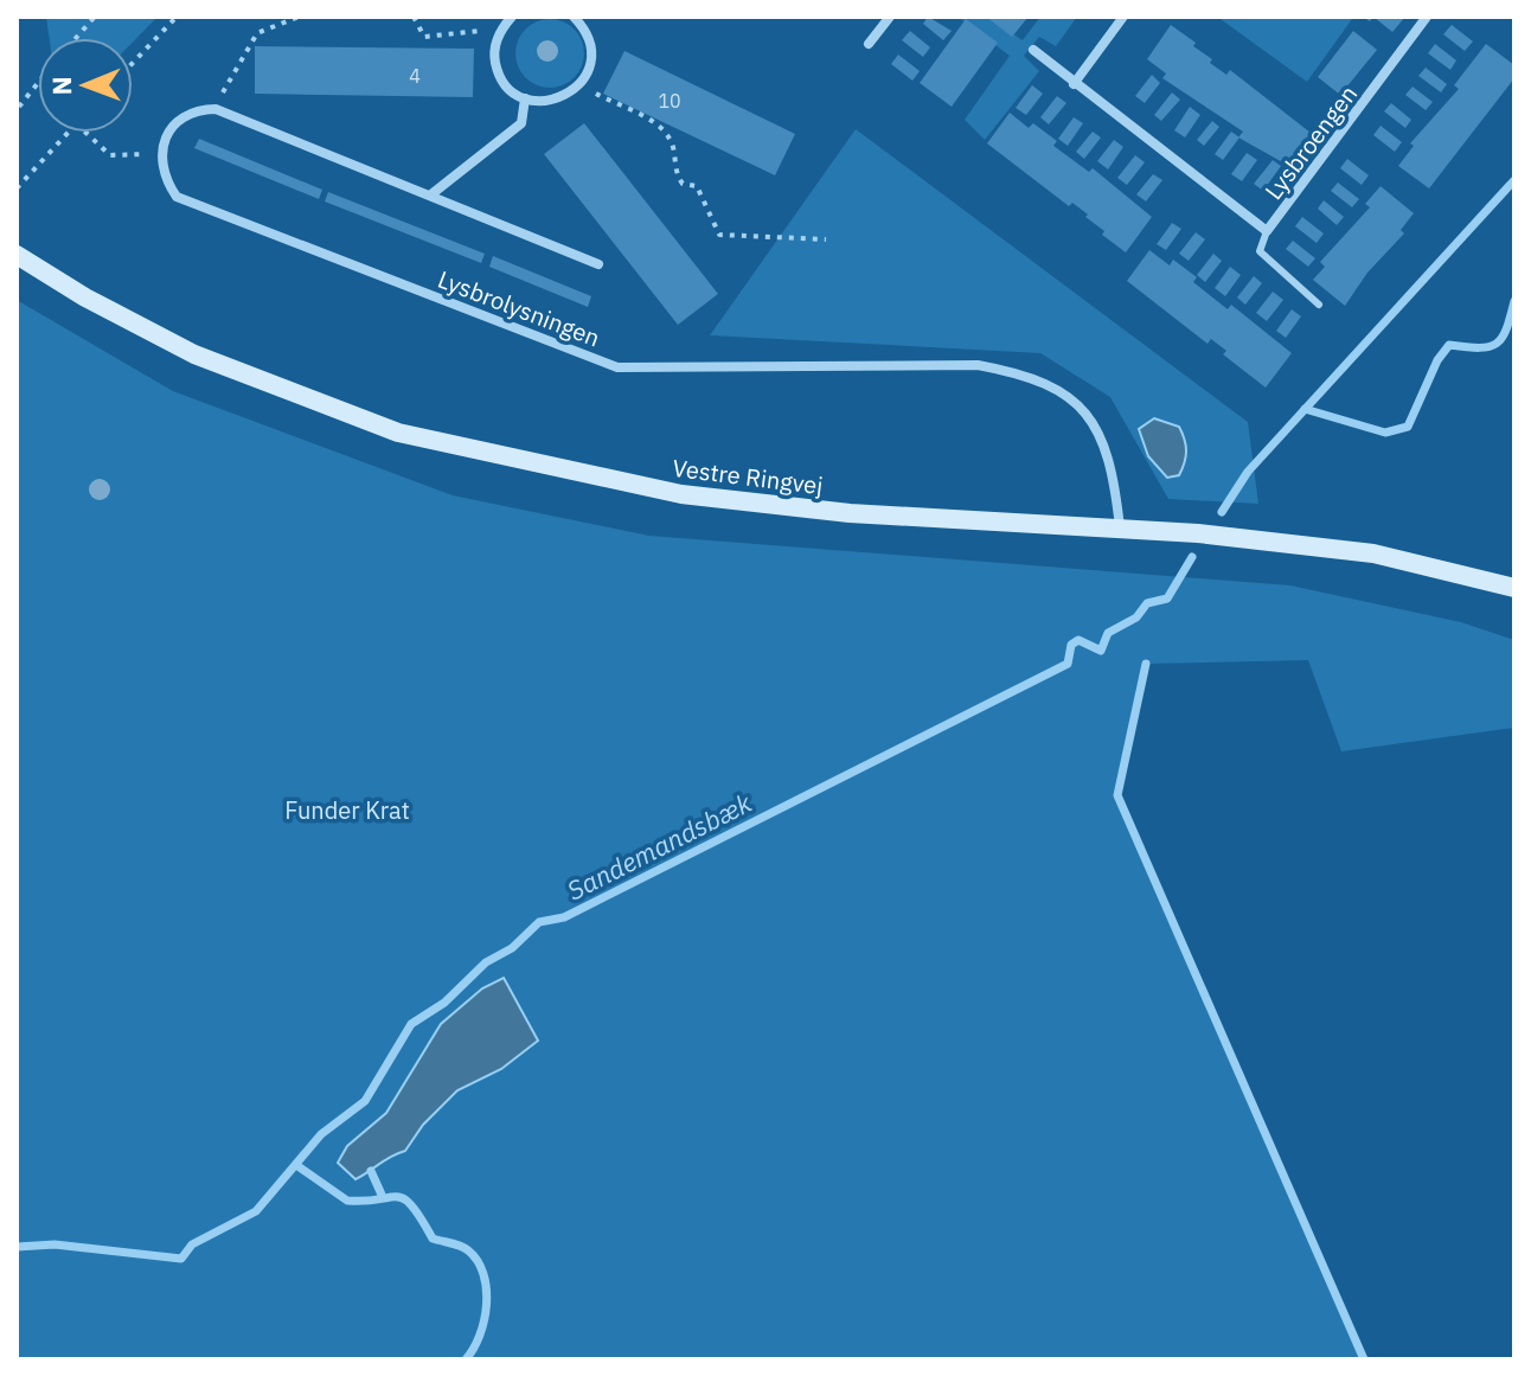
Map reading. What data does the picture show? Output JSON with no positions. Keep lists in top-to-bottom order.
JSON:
{
  "streets": {
    "main road": ["Vestre Ringvej"],
    "street": ["Lysbroengen", "Lysbrolysningen"]
  },
  "crossings": [
    ["Lysbrolysningen", "Vestre Ringvej"]
  ],
  "water": ["Sandemandsbæk"],
  "parks": ["Funder Krat"],
  "house_numbers": ["4", "10"],
  "north": "left"
}
